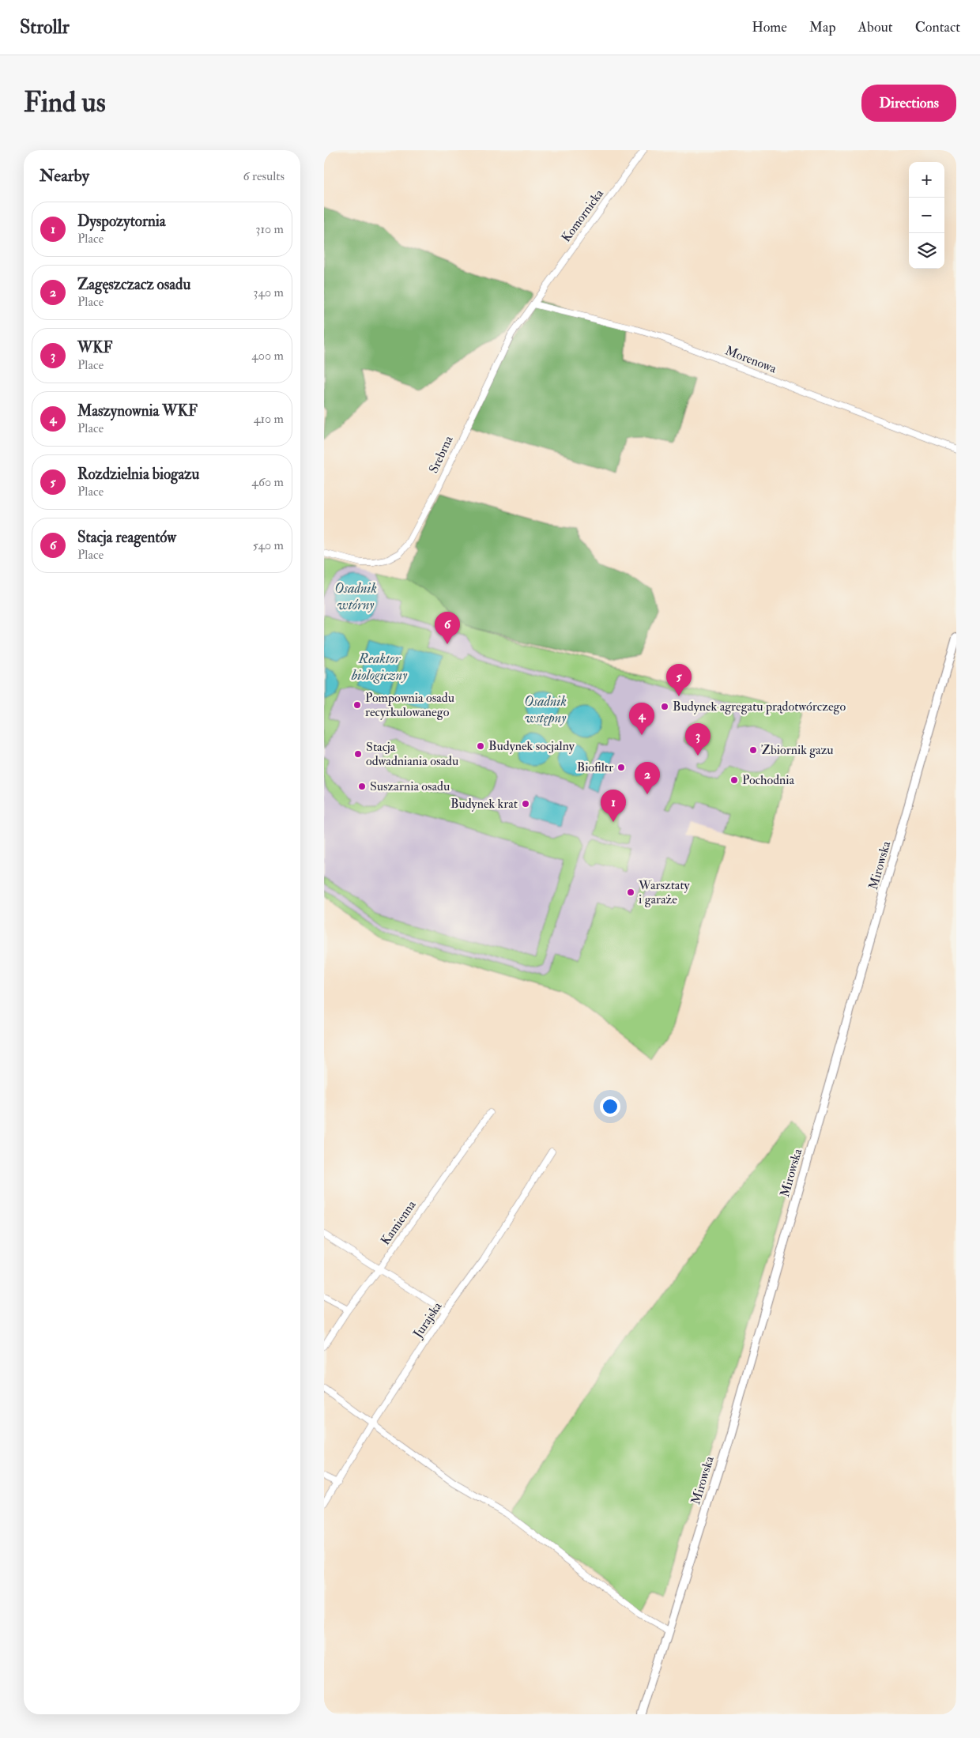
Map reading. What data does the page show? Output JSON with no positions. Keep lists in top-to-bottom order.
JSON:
{
  "streets": {
    "street": [
      "Komornicka",
      "Morenowa",
      "Srebrna",
      "Mirowska",
      "Kamienna",
      "Jurajska"
    ]
  },
  "crossings": [
    ["Komornicka", "Srebrna"],
    ["Morenowa", "Srebrna"]
  ],
  "water": ["Osadnik wtórny", "Reaktor biologiczny", "Osadnik wstępny"],
  "places": [
    "Pompownia osadu recyrkulowanego",
    "Budynek agregatu prądotwórczego",
    "Budynek socjalny",
    "Zbiornik gazu",
    "Stacja odwadniania osadu",
    "Biofiltr",
    "Pochodnia",
    "Suszarnia osadu",
    "Budynek krat",
    "Warsztaty i garaże"
  ],
  "page": {
    "header": "Strollr",
    "nav": [
      "Home",
      "Map",
      "About",
      "Contact"
    ],
    "buttons": "Directions",
    "title": "Find us",
    "heading": ["Nearby", "6 results"],
    "map_buttons": ["+", "−"],
    "list": [
      {
        "mark": "1",
        "name": "Dyspozytornia",
        "note": "Place",
        "value": "310 m"
      },
      {
        "mark": "2",
        "name": "Zagęszczacz osadu",
        "note": "Place",
        "value": "340 m"
      },
      {
        "mark": "3",
        "name": "WKF",
        "note": "Place",
        "value": "400 m"
      },
      {
        "mark": "4",
        "name": "Maszynownia WKF",
        "note": "Place",
        "value": "410 m"
      },
      {
        "mark": "5",
        "name": "Rozdzielnia biogazu",
        "note": "Place",
        "value": "460 m"
      },
      {
        "mark": "6",
        "name": "Stacja reagentów",
        "note": "Place",
        "value": "540 m"
      }
    ],
    "pins": [
      "6",
      "5",
      "4",
      "3",
      "2",
      "1"
    ]
  }
}
